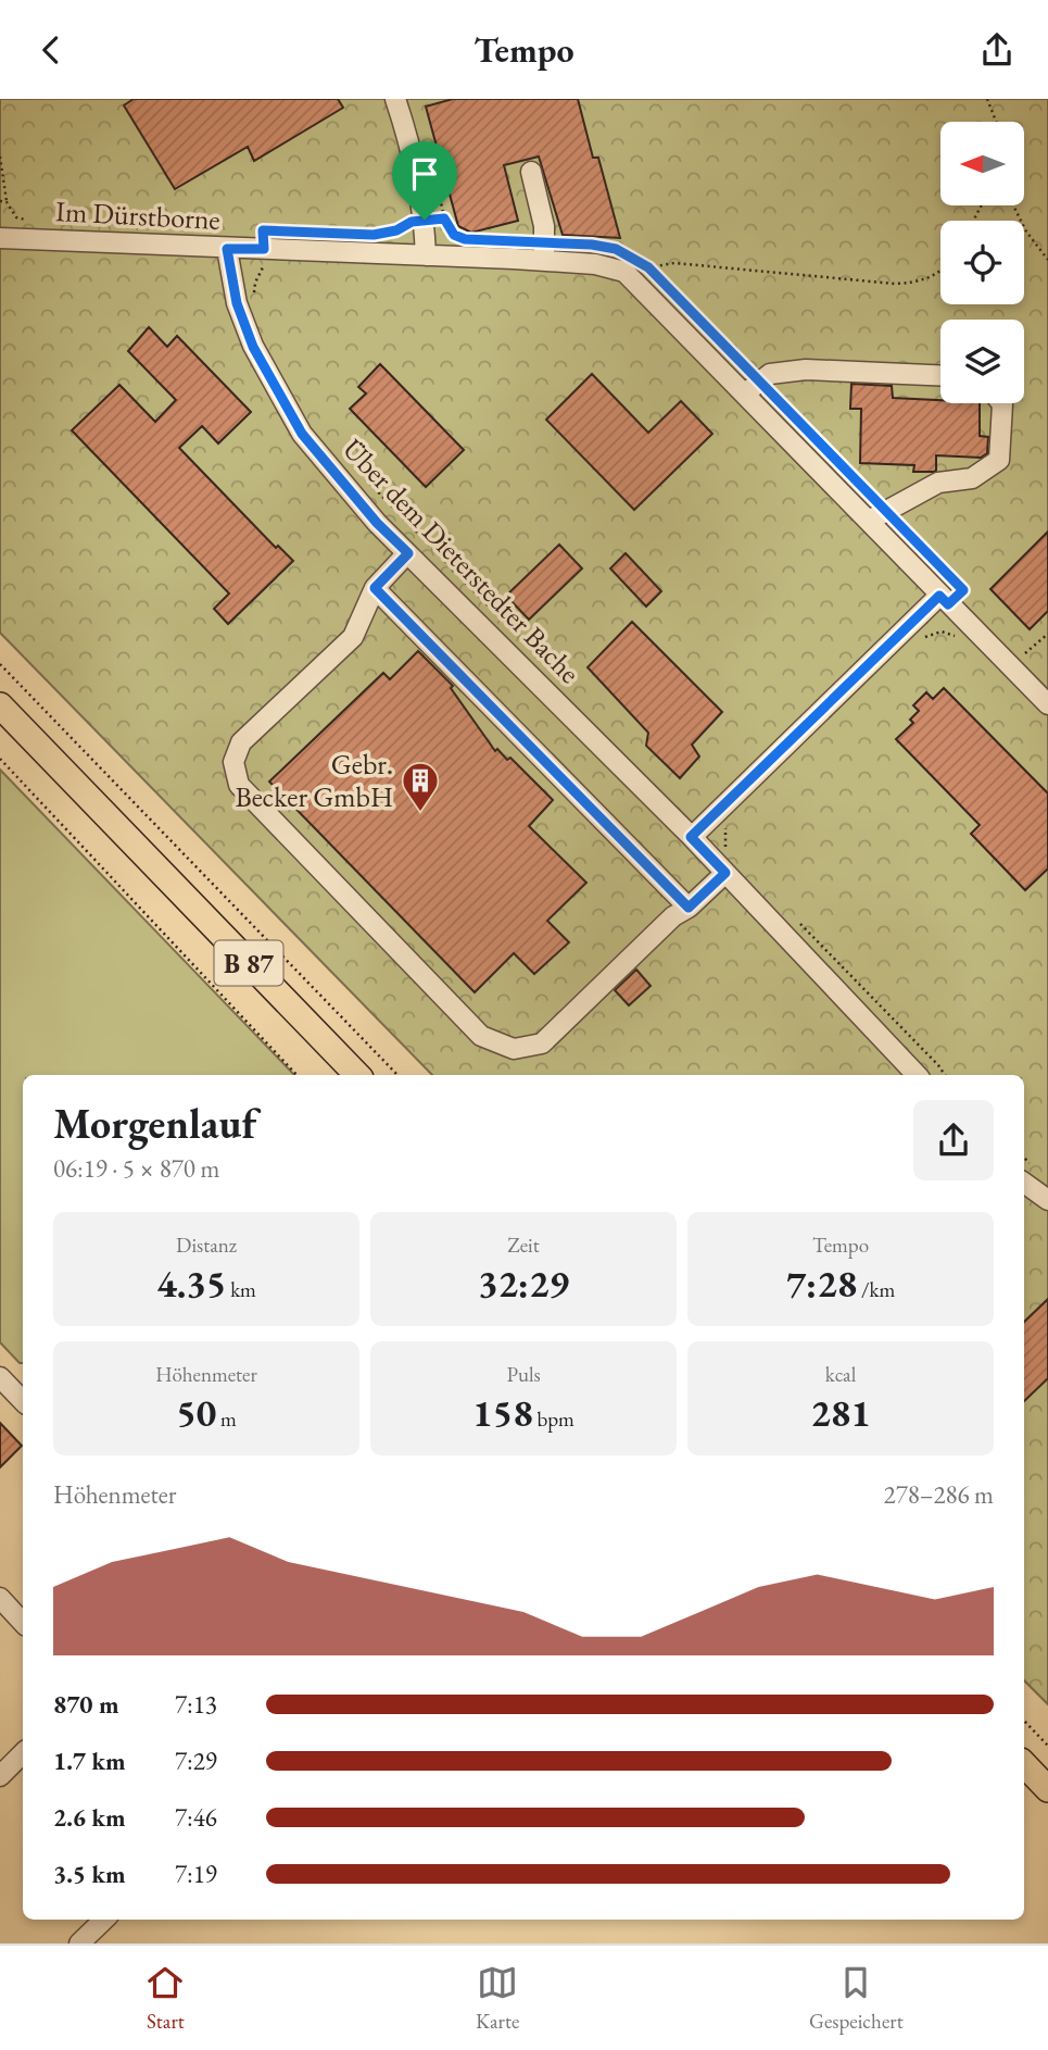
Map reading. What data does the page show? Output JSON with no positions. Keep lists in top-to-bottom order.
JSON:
{
  "streets": {
    "main road": ["B 87"],
    "street": ["Im Dürstborne", "Über dem Dieterstedter Bache"]
  },
  "crossings": [
    ["Im Dürstborne", "Über dem Dieterstedter Bache"]
  ],
  "places": {
    "building": ["Gebr. Becker GmbH"]
  },
  "north": "left",
  "page": {
    "header": "Tempo",
    "heading": ["Morgenlauf", "06:19 · 5 × 870 m"],
    "stats": [
      ["Distanz", "4.35 km"],
      ["Zeit", "32:29"],
      ["Tempo", "7:28 /km"],
      ["Höhenmeter", "50 m"],
      ["Puls", "158 bpm"],
      ["kcal", "281"]
    ],
    "chart": ["Höhenmeter", "278–286 m"],
    "list": [
      {
        "name": "870 m",
        "note": "7:13"
      },
      {
        "name": "1.7 km",
        "note": "7:29"
      },
      {
        "name": "2.6 km",
        "note": "7:46"
      },
      {
        "name": "3.5 km",
        "note": "7:19"
      }
    ],
    "tabs": ["Start", "Karte", "Gespeichert"]
  }
}
